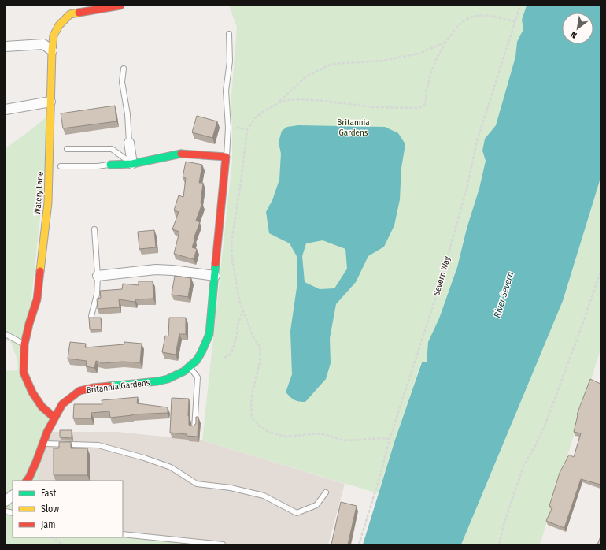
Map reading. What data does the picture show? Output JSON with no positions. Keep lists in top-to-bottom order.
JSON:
{
  "streets": {
    "street": ["Watery Lane", "Britannia Gardens"],
    "path": ["Severn Way"]
  },
  "crossings": [
    ["Watery Lane", "Britannia Gardens"]
  ],
  "water": ["River Severn"],
  "parks": ["Britannia Gardens"],
  "legend": ["Fast", "Slow", "Jam"],
  "north": "bottom left"
}
